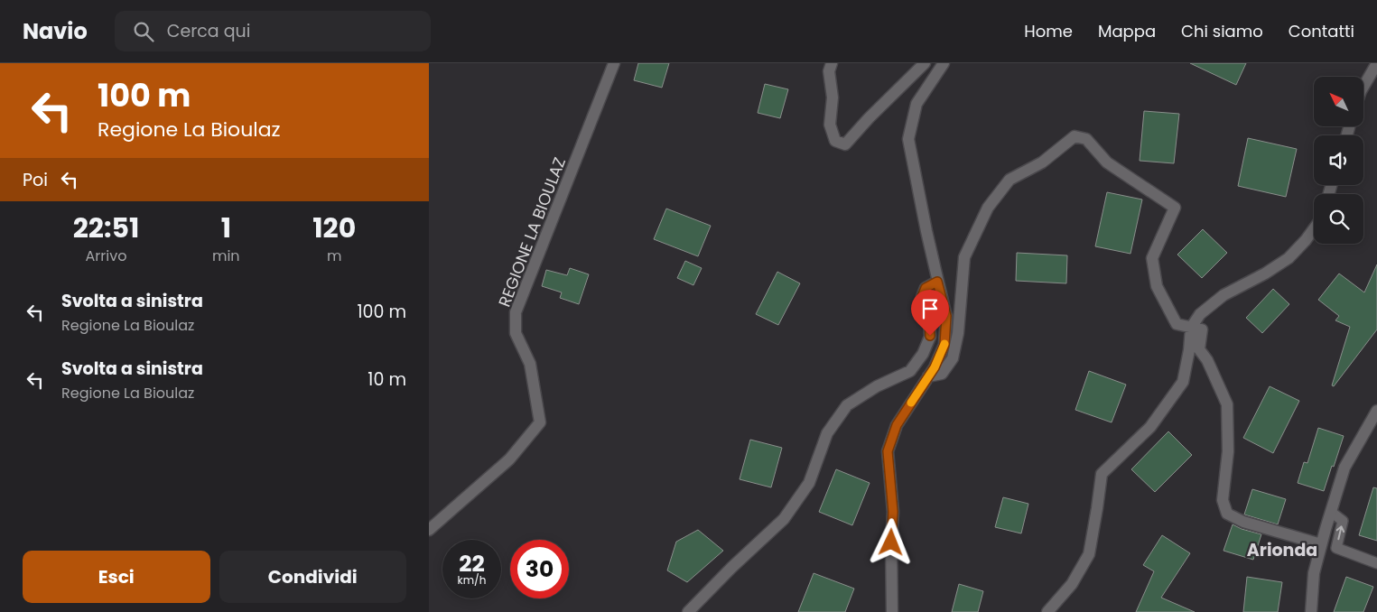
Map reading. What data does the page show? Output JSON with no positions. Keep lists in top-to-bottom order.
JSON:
{
  "streets": {
    "street": ["REGIONE LA BIOULAZ"]
  },
  "districts": ["Arionda"],
  "north": "top left",
  "page": {
    "header": "Navio",
    "search": "Cerca qui",
    "nav": [
      "Home",
      "Mappa",
      "Chi siamo",
      "Contatti"
    ],
    "turn": ["100 m", "Regione La Bioulaz"],
    "then": "Poi",
    "eta": [
      "22:51",
      "Arrivo",
      "1",
      "min",
      "120",
      "m"
    ],
    "list": [
      {
        "name": "Svolta a sinistra",
        "note": "Regione La Bioulaz",
        "value": "100 m"
      },
      {
        "name": "Svolta a sinistra",
        "note": "Regione La Bioulaz",
        "value": "10 m"
      }
    ],
    "speed": "22 km/h",
    "limit": "30",
    "buttons": ["Esci", "Condividi"]
  }
}
